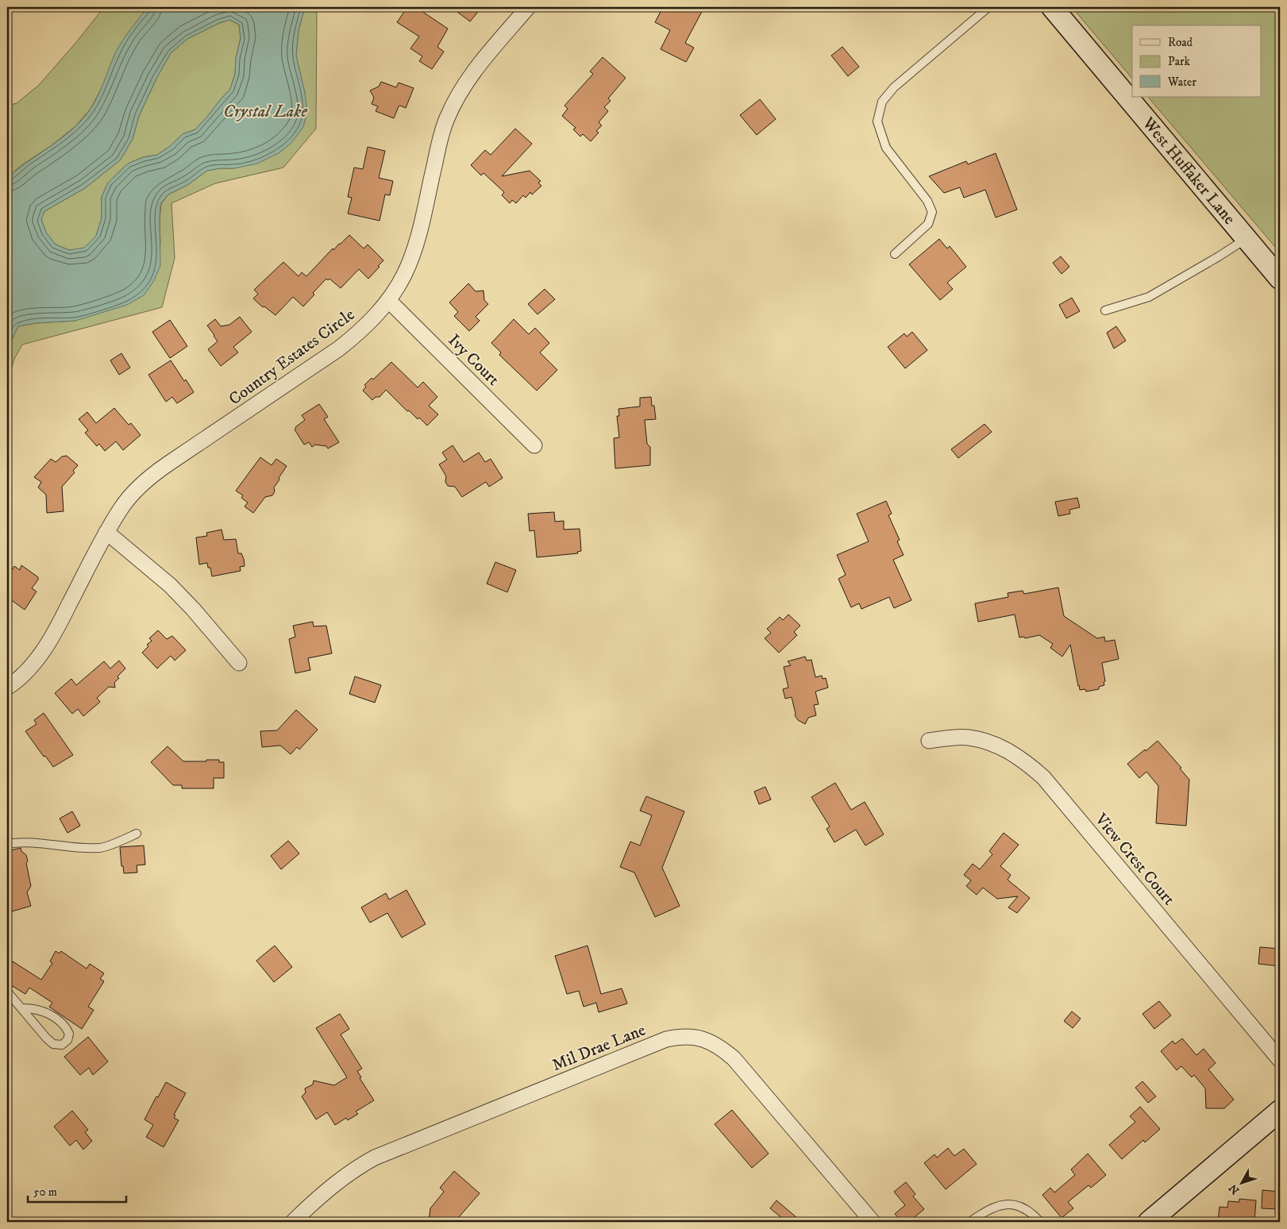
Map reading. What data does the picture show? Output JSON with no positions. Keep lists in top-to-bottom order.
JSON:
{
  "streets": {
    "street": [
      "West Huffaker Lane",
      "Country Estates Circle",
      "Ivy Court",
      "View Crest Court",
      "Mil Drae Lane"
    ]
  },
  "crossings": [
    ["Country Estates Circle", "Ivy Court"]
  ],
  "water": ["Crystal Lake"],
  "legend": ["Road", "Park", "Water"],
  "scale_bar": "50 m",
  "north": "bottom left"
}
